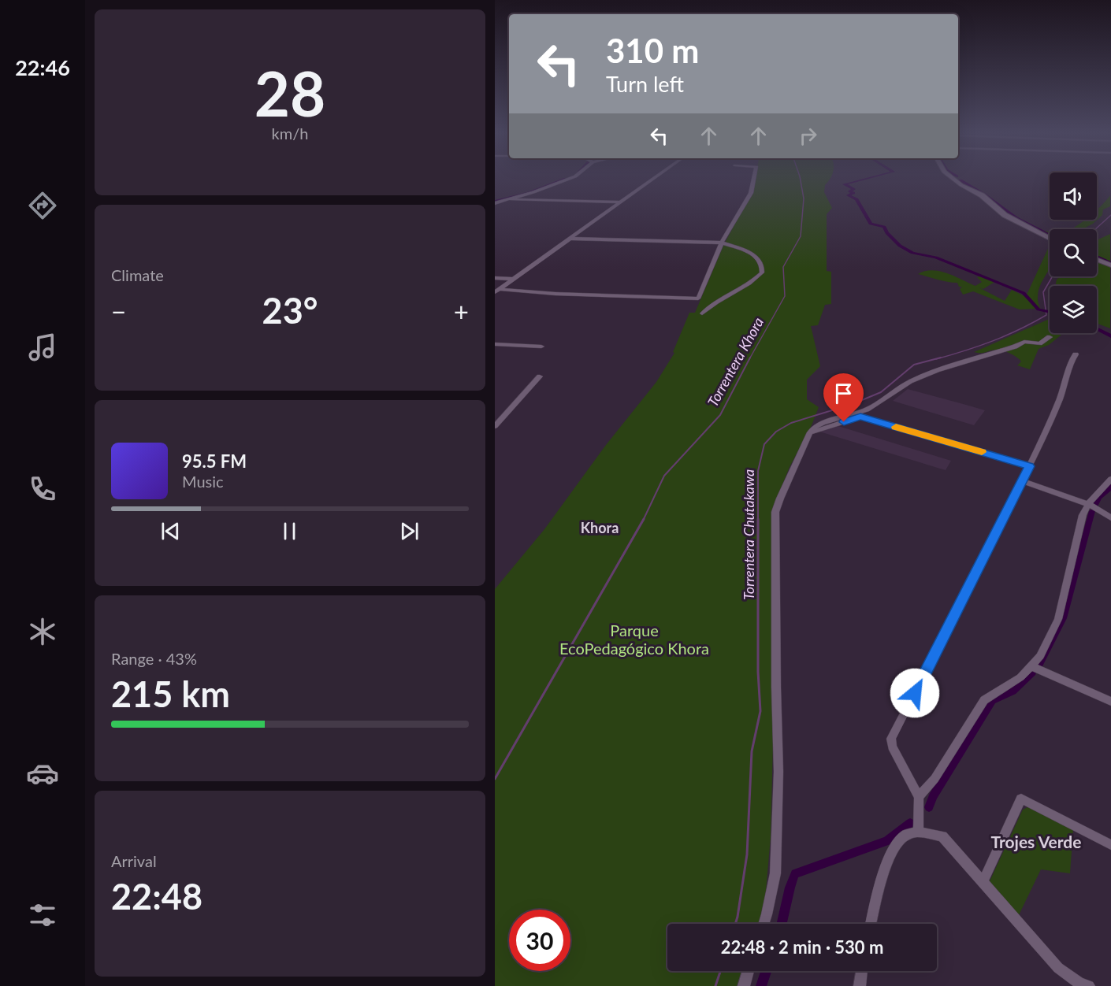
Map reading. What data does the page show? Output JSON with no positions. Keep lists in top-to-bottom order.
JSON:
{
  "districts": ["Khora", "Trojes Verde"],
  "water": ["Torrentera Khora", "Torrentera Chutakawa"],
  "parks": ["Parque EcoPedagógico Khora"],
  "page": {
    "tabs": "22:46",
    "tile": [
      ["28", "km/h"],
      "Climate",
      ["Range · 43%", "215 km"],
      ["Arrival", "22:48"]
    ],
    "turn": ["310 m", "Turn left"],
    "heat": ["−", "23°", "+"],
    "song": ["95.5 FM", "Music"],
    "limit": "30",
    "trip": "22:48 · 2 min · 530 m"
  }
}
